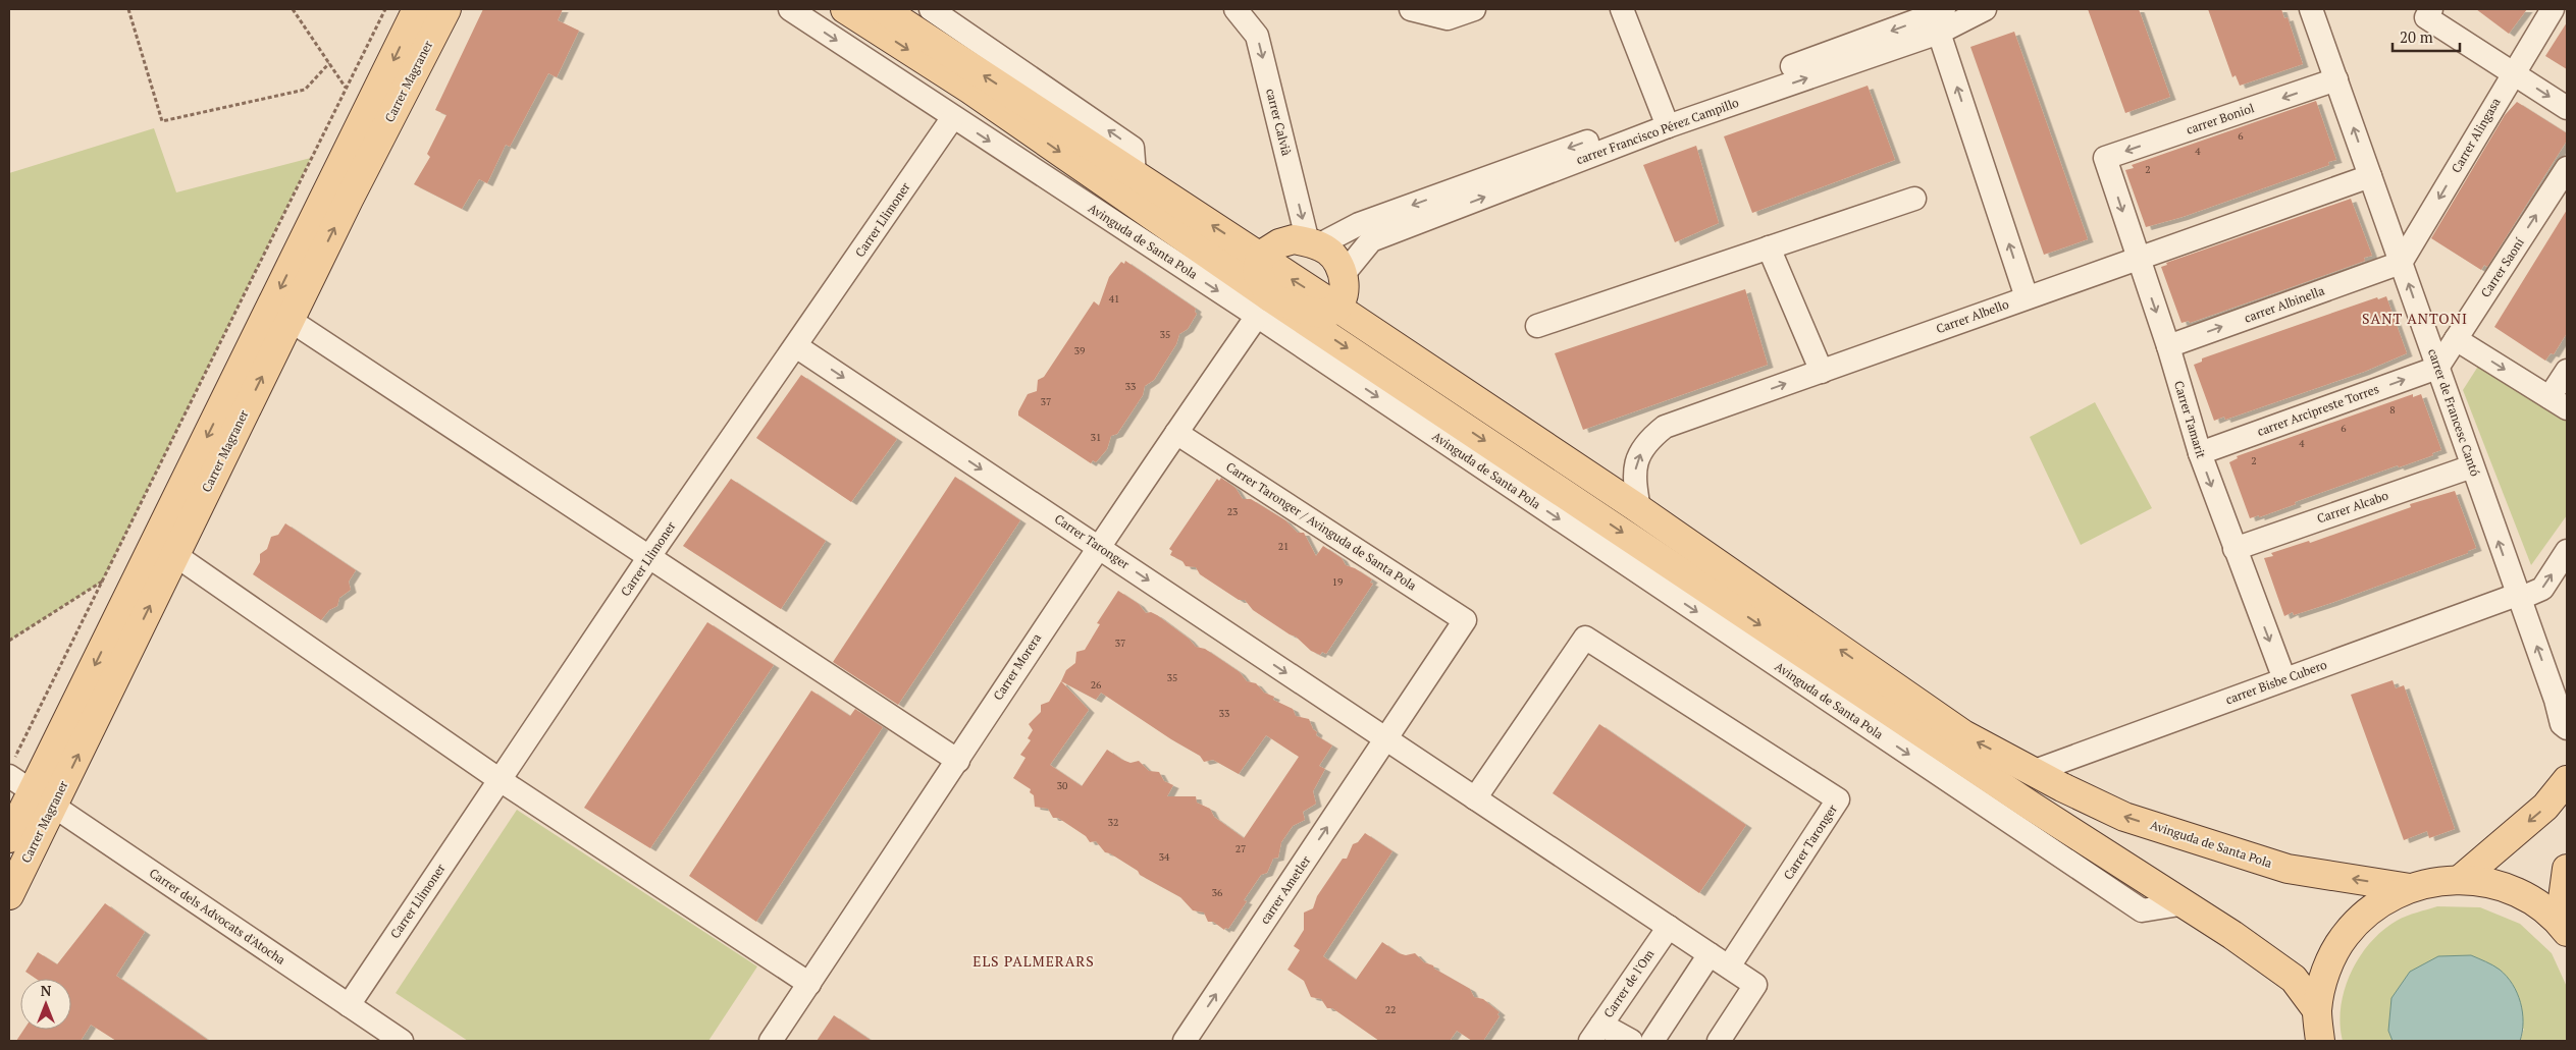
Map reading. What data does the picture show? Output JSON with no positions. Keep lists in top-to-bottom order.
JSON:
{
  "streets": {
    "main road": ["Carrer Magraner", "Avinguda de Santa Pola"],
    "street": [
      "carrer Boniol",
      "carrer Calvià",
      "carrer Francisco Pérez Campillo",
      "Carrer Alingasa",
      "Carrer Llimoner",
      "Carrer Saoní",
      "carrer Albinella",
      "Carrer Albello",
      "carrer Arcipreste Torres",
      "carrer de Francesc Cantó",
      "Carrer Tamarit",
      "Carrer Alcabo",
      "Carrer Taronger / Avinguda de Santa Pola",
      "Carrer Taronger",
      "Carrer Morera",
      "carrer Bisbe Cubero",
      "carrer Ametler",
      "Carrer dels Advocats d'Atocha",
      "Carrer de l'Om"
    ]
  },
  "crossings": [
    ["Carrer Magraner", "Carrer dels Advocats d'Atocha"],
    ["carrer Boniol", "carrer de Francesc Cantó"],
    ["carrer Boniol", "Carrer Tamarit"],
    ["carrer Calvià", "carrer Francisco Pérez Campillo"],
    ["Carrer Alingasa", "carrer Albinella"],
    ["Carrer Alingasa", "carrer de Francesc Cantó"],
    ["Carrer Llimoner", "Avinguda de Santa Pola"],
    ["Carrer Llimoner", "Carrer Taronger"],
    ["Carrer Llimoner", "Carrer dels Advocats d'Atocha"],
    ["Avinguda de Santa Pola", "Carrer Albello"],
    ["Avinguda de Santa Pola", "Carrer Morera"],
    ["Avinguda de Santa Pola", "carrer Bisbe Cubero"],
    ["Carrer Saoní", "carrer Arcipreste Torres"],
    ["Carrer Saoní", "carrer de Francesc Cantó"],
    ["carrer Albinella", "carrer de Francesc Cantó"],
    ["carrer Albinella", "Carrer Tamarit"],
    ["Carrer Albello", "carrer de Francesc Cantó"],
    ["Carrer Albello", "Carrer Tamarit"],
    ["carrer Arcipreste Torres", "carrer de Francesc Cantó"],
    ["carrer Arcipreste Torres", "Carrer Tamarit"],
    ["carrer de Francesc Cantó", "Carrer Alcabo"],
    ["carrer de Francesc Cantó", "carrer Bisbe Cubero"],
    ["Carrer Tamarit", "Carrer Alcabo"],
    ["Carrer Tamarit", "carrer Bisbe Cubero"],
    ["Carrer Taronger / Avinguda de Santa Pola", "Carrer Taronger"],
    ["Carrer Taronger / Avinguda de Santa Pola", "Carrer Morera"],
    ["Carrer Taronger / Avinguda de Santa Pola", "carrer Ametler"],
    ["Carrer Taronger", "Carrer Morera"],
    ["Carrer Taronger", "carrer Ametler"],
    ["Carrer Taronger", "Carrer de l'Om"]
  ],
  "one_way": [
    "carrer Boniol",
    "carrer Calvià",
    "Carrer Alingasa",
    "Carrer Saoní",
    "carrer Albinella",
    "carrer Arcipreste Torres",
    "carrer de Francesc Cantó",
    "Carrer Tamarit",
    "Carrer Taronger",
    "carrer Ametler"
  ],
  "districts": ["SANT ANTONI", "ELS PALMERARS"],
  "house_numbers": [
    "6",
    "4",
    "2",
    "41",
    "35",
    "39",
    "33",
    "37",
    "8",
    "6",
    "31",
    "4",
    "2",
    "23",
    "21",
    "19",
    "37",
    "35",
    "26",
    "33",
    "30",
    "32",
    "27",
    "34",
    "36",
    "22"
  ],
  "scale_bar": "20 m",
  "north": "top"
}
